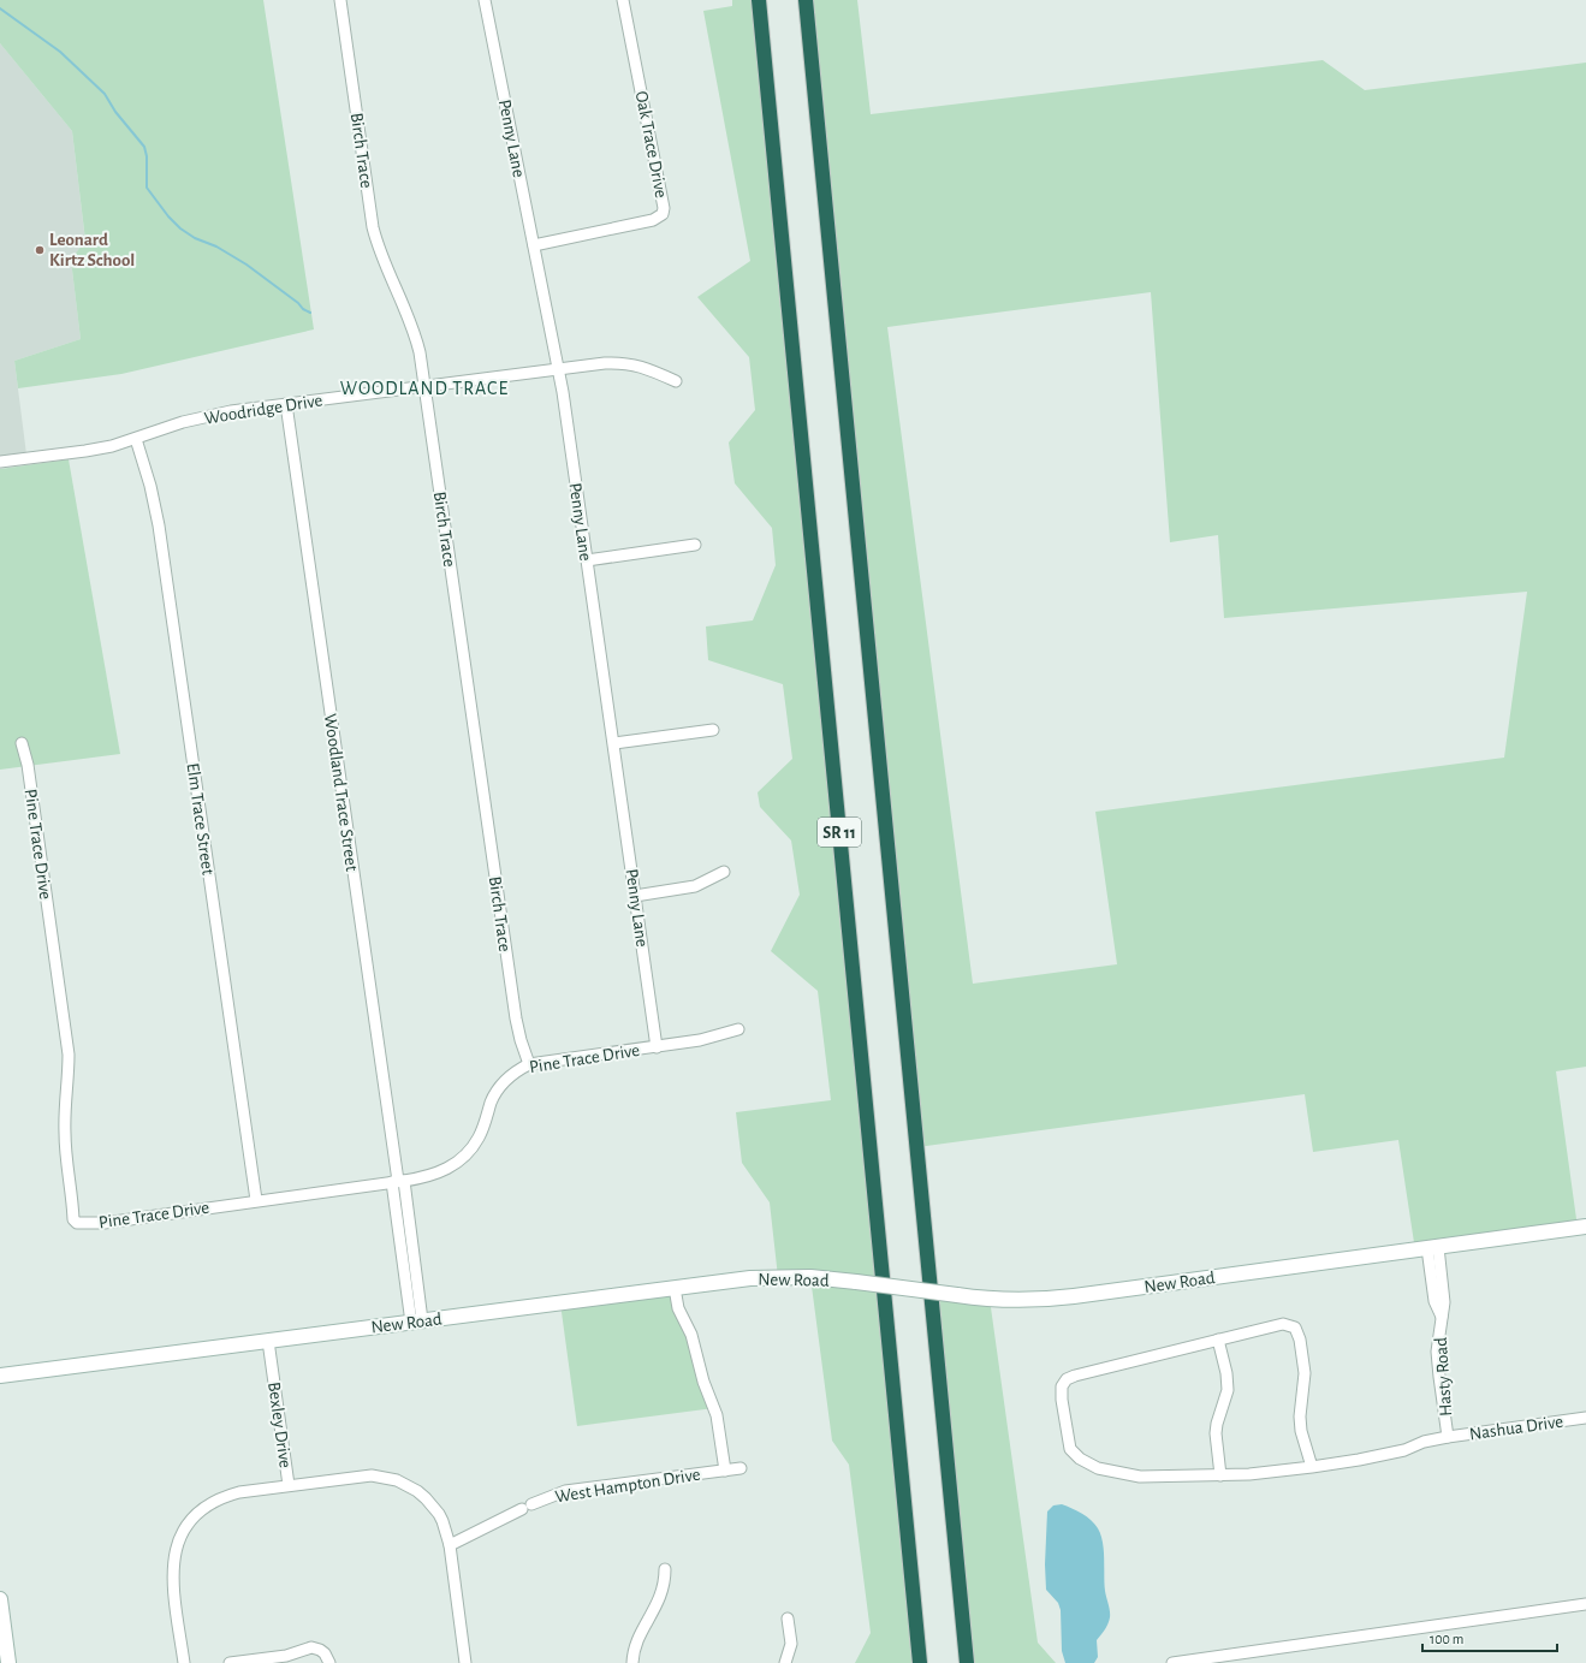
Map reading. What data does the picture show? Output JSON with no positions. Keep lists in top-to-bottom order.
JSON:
{
  "streets": {
    "highway": ["SR 11"],
    "street": [
      "Penny Lane",
      "Oak Trace Drive",
      "Birch Trace",
      "Woodridge Drive",
      "Woodland Trace Street",
      "Elm Trace Street",
      "Pine Trace Drive",
      "New Road",
      "Hasty Road",
      "Bexley Drive",
      "Nashua Drive",
      "West Hampton Drive"
    ]
  },
  "crossings": [
    ["Penny Lane", "Oak Trace Drive"],
    ["Penny Lane", "Woodridge Drive"],
    ["Penny Lane", "Pine Trace Drive"],
    ["Birch Trace", "Woodridge Drive"],
    ["Birch Trace", "Pine Trace Drive"],
    ["Woodridge Drive", "Woodland Trace Street"],
    ["Woodridge Drive", "Elm Trace Street"],
    ["Woodland Trace Street", "Pine Trace Drive"],
    ["Woodland Trace Street", "New Road"],
    ["Elm Trace Street", "Pine Trace Drive"],
    ["New Road", "Hasty Road"],
    ["New Road", "Bexley Drive"],
    ["New Road", "West Hampton Drive"],
    ["Hasty Road", "Nashua Drive"]
  ],
  "districts": ["WOODLAND TRACE"],
  "places": ["Leonard Kirtz School"],
  "scale_bar": "100 m"
}
